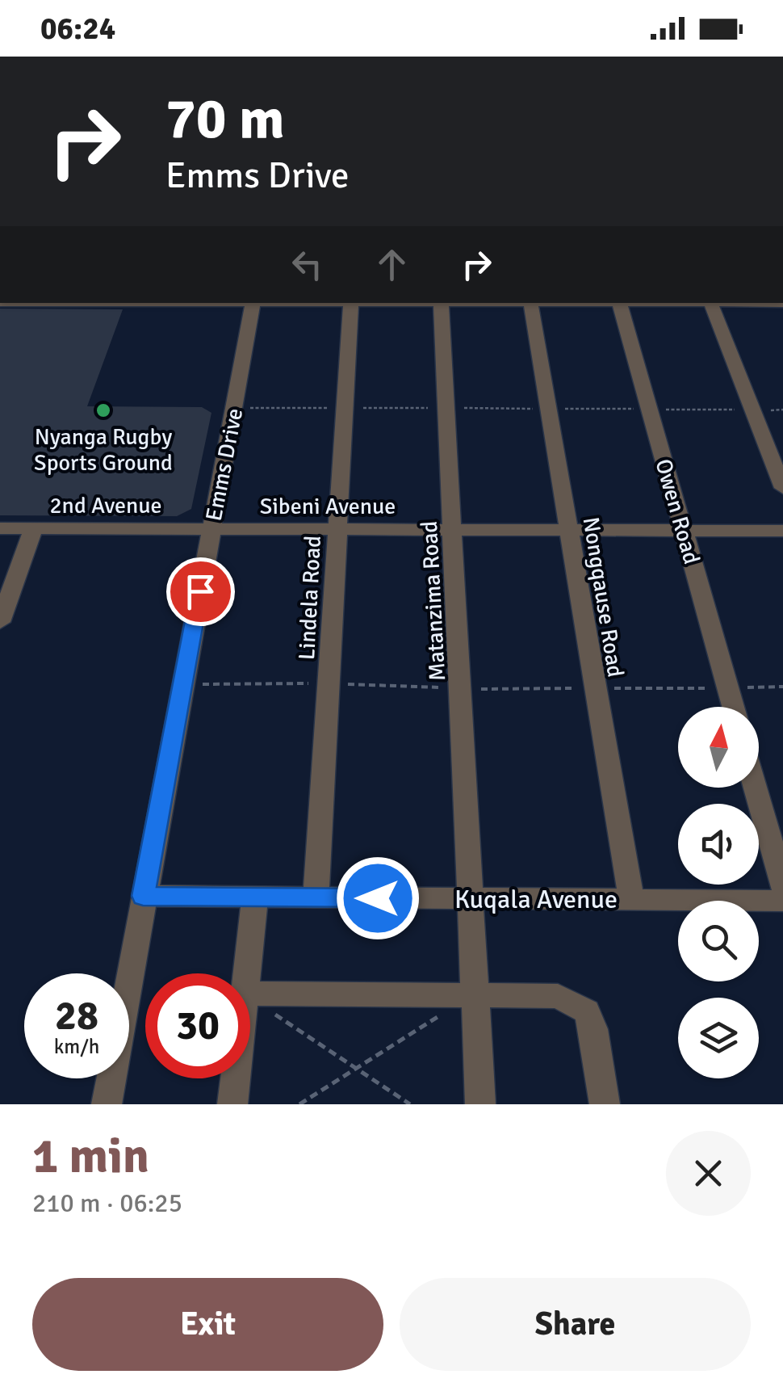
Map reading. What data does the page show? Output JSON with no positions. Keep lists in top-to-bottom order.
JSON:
{
  "streets": {
    "street": [
      "Emms Drive",
      "2nd Avenue",
      "Sibeni Avenue",
      "Owen Road",
      "Nongqause Road",
      "Lindela Road",
      "Matanzima Road",
      "Kuqala Avenue"
    ]
  },
  "crossings": [
    ["Emms Drive", "2nd Avenue"],
    ["Emms Drive", "Sibeni Avenue"],
    ["Emms Drive", "Kuqala Avenue"],
    ["2nd Avenue", "Sibeni Avenue"],
    ["Sibeni Avenue", "Owen Road"],
    ["Sibeni Avenue", "Nongqause Road"],
    ["Sibeni Avenue", "Lindela Road"],
    ["Sibeni Avenue", "Matanzima Road"],
    ["Nongqause Road", "Kuqala Avenue"],
    ["Lindela Road", "Kuqala Avenue"],
    ["Matanzima Road", "Kuqala Avenue"]
  ],
  "places": ["Nyanga Rugby Sports Ground"],
  "north": "top",
  "page": {
    "status": "06:24",
    "turn": ["70 m", "Emms Drive"],
    "speed": "28 km/h",
    "limit": "30",
    "heading": ["1 min", "210 m · 06:25"],
    "buttons": ["Exit", "Share"]
  }
}
